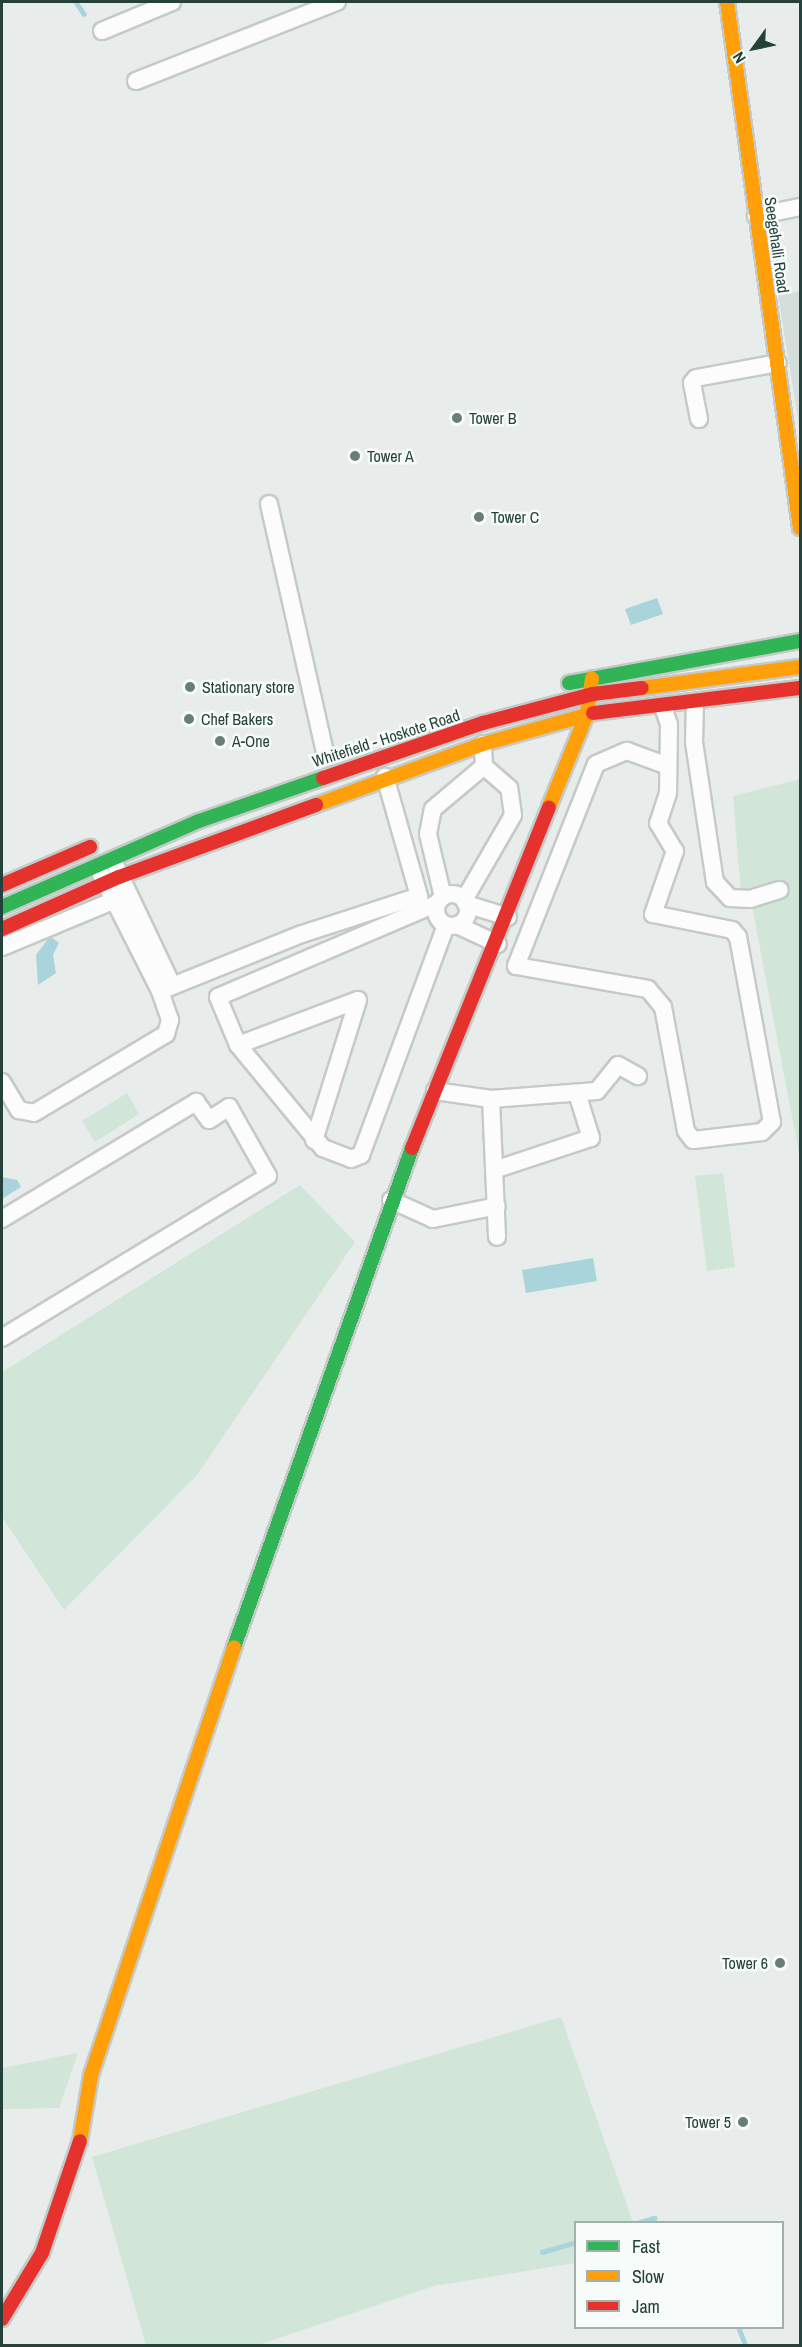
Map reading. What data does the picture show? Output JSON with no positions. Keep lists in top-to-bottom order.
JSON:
{
  "streets": {
    "street": ["Seegehalli Road", "Whitefield - Hoskote Road"]
  },
  "places": [
    "Tower B",
    "Tower A",
    "Tower C",
    "Stationary store",
    "Chef Bakers",
    "A-One",
    "Tower 6",
    "Tower 5"
  ],
  "legend": ["Fast", "Slow", "Jam"],
  "north": "bottom left"
}
